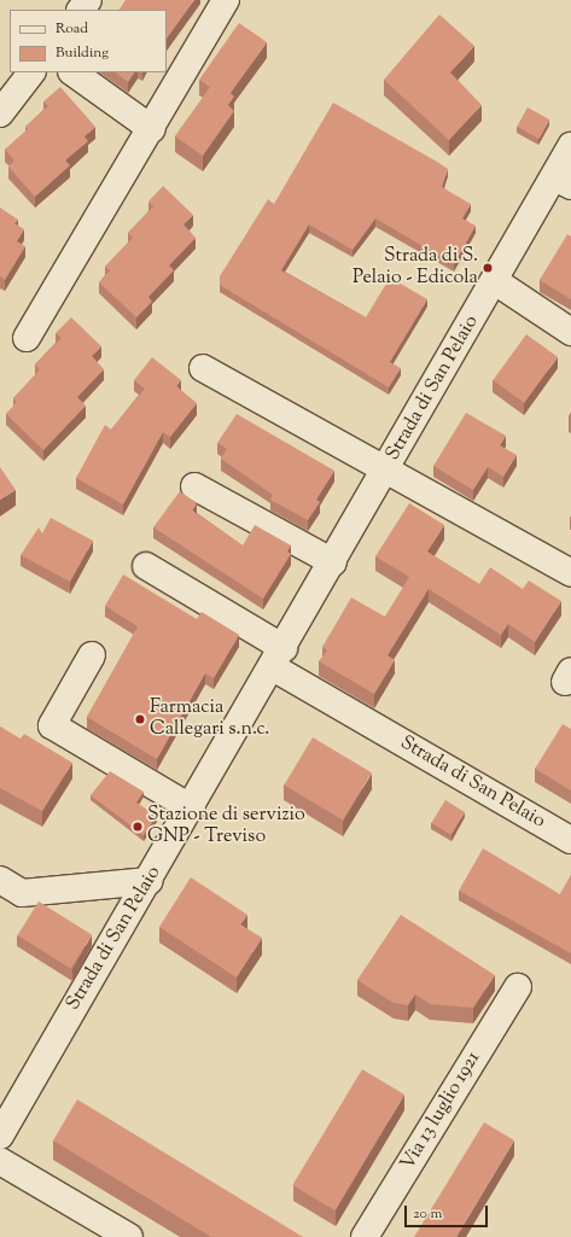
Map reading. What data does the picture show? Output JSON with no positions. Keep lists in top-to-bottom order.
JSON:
{
  "streets": {
    "street": ["Strada di San Pelaio", "Via 13 luglio 1921"]
  },
  "places": ["Strada di S. Pelaio - Edicola", "Farmacia Callegari s.n.c.", "Stazione di servizio GNP - Treviso"],
  "legend": ["Road", "Building"],
  "scale_bar": "20 m"
}
